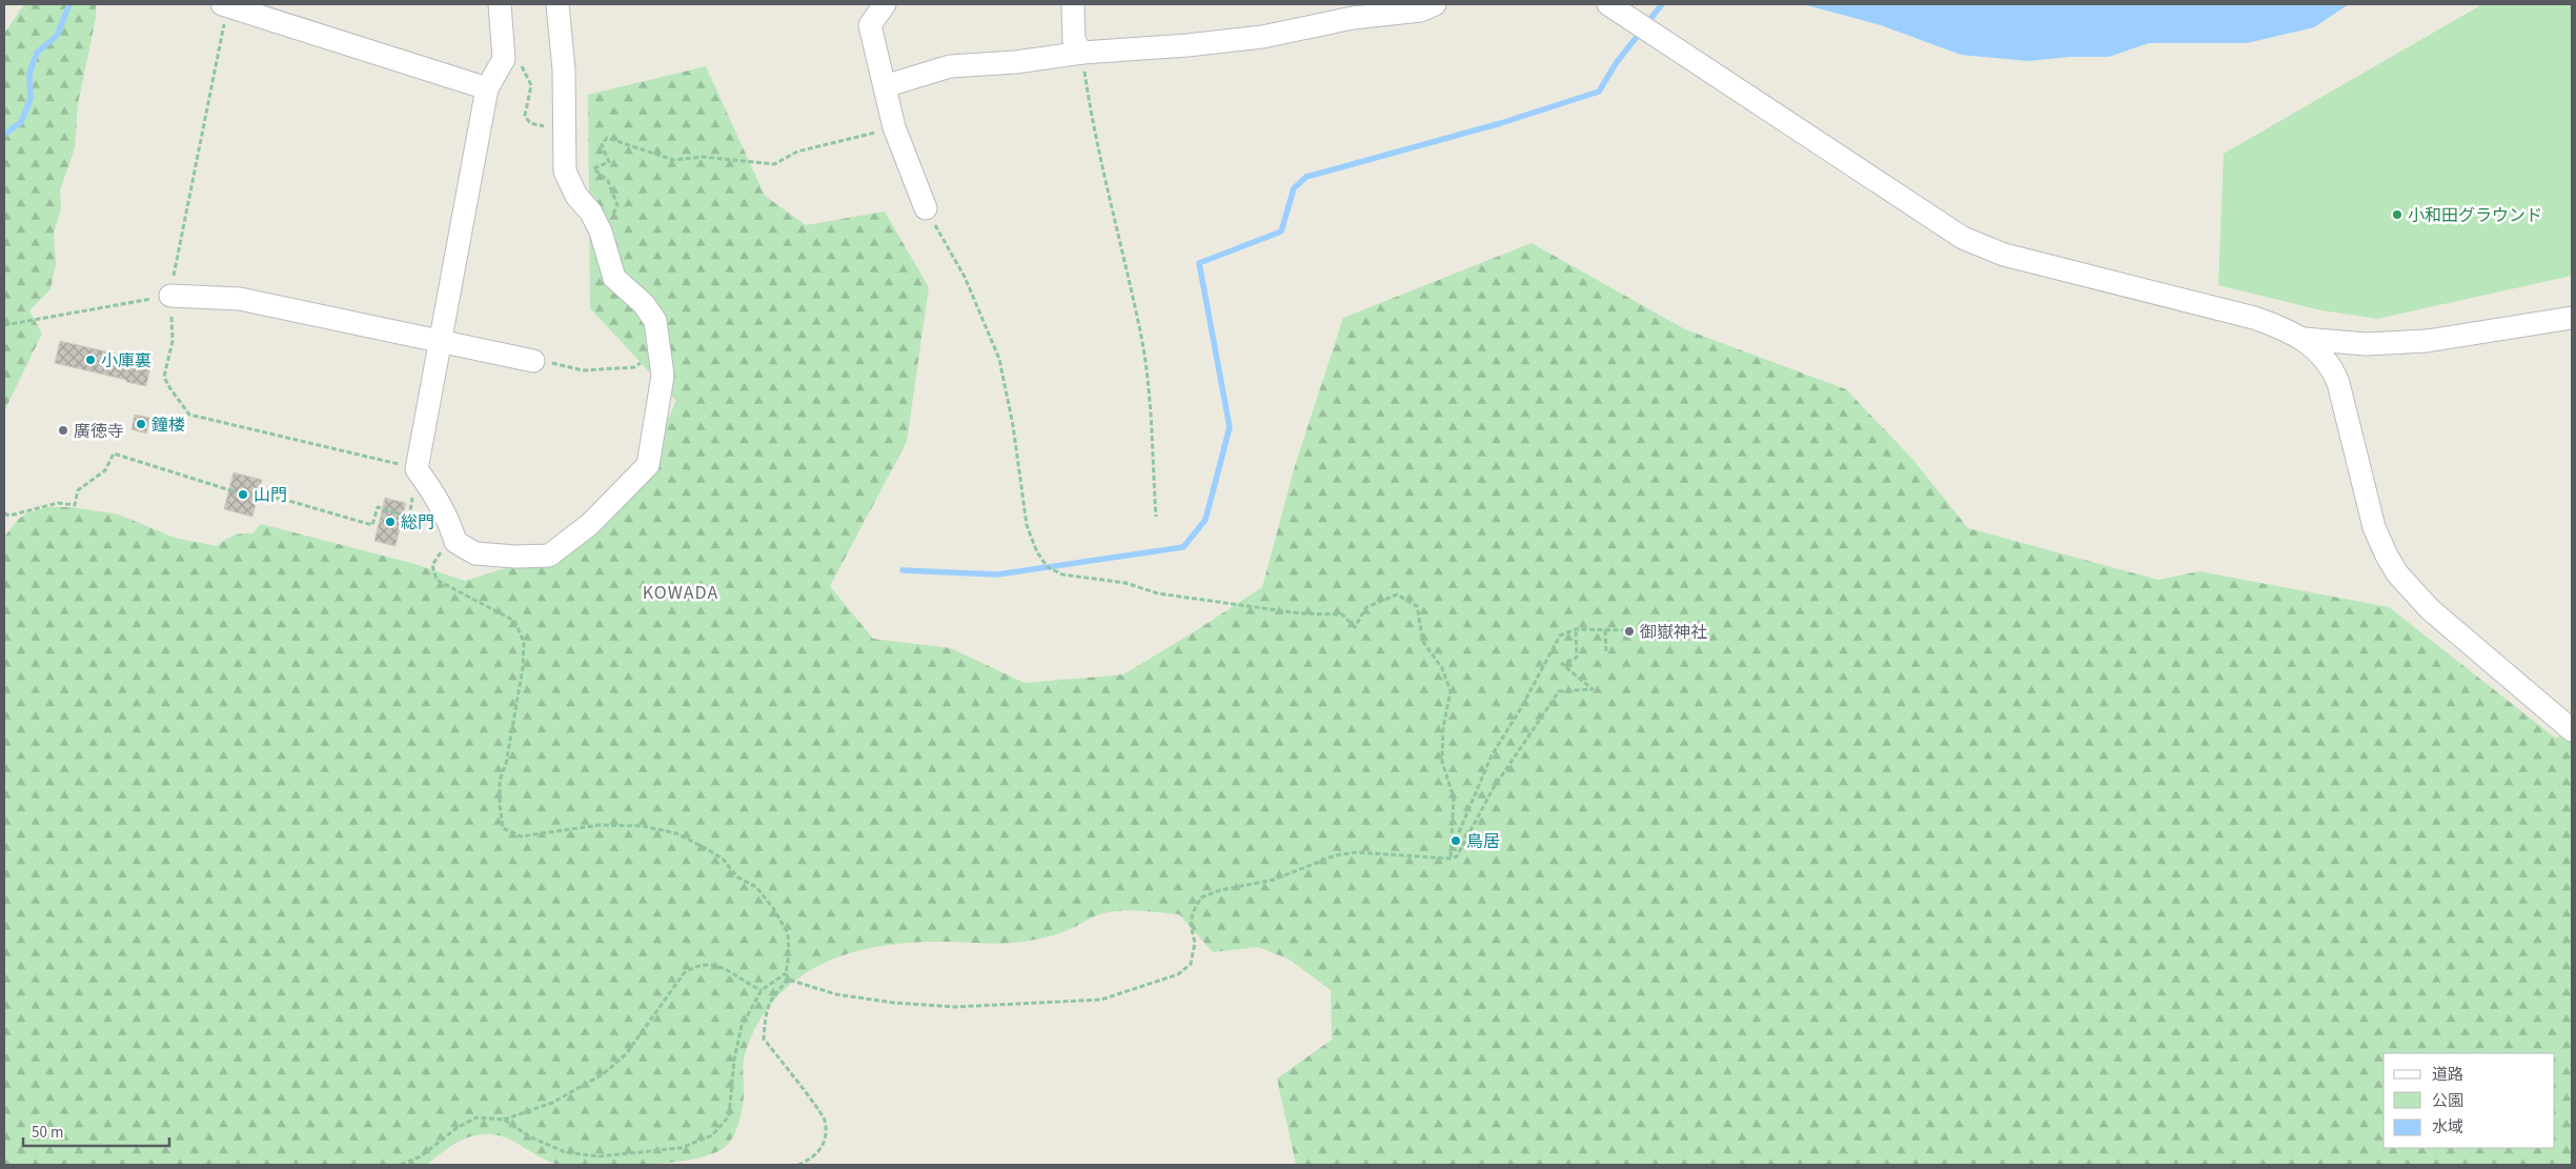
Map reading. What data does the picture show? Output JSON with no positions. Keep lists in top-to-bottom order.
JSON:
{
  "districts": ["KOWADA"],
  "places": [
    "小和田グラウンド",
    "小庫裏",
    "鐘楼",
    "廣徳寺",
    "山門",
    "総門",
    "御嶽神社",
    "鳥居"
  ],
  "legend": ["道路", "公園", "水域"],
  "scale_bar": "50 m"
}
